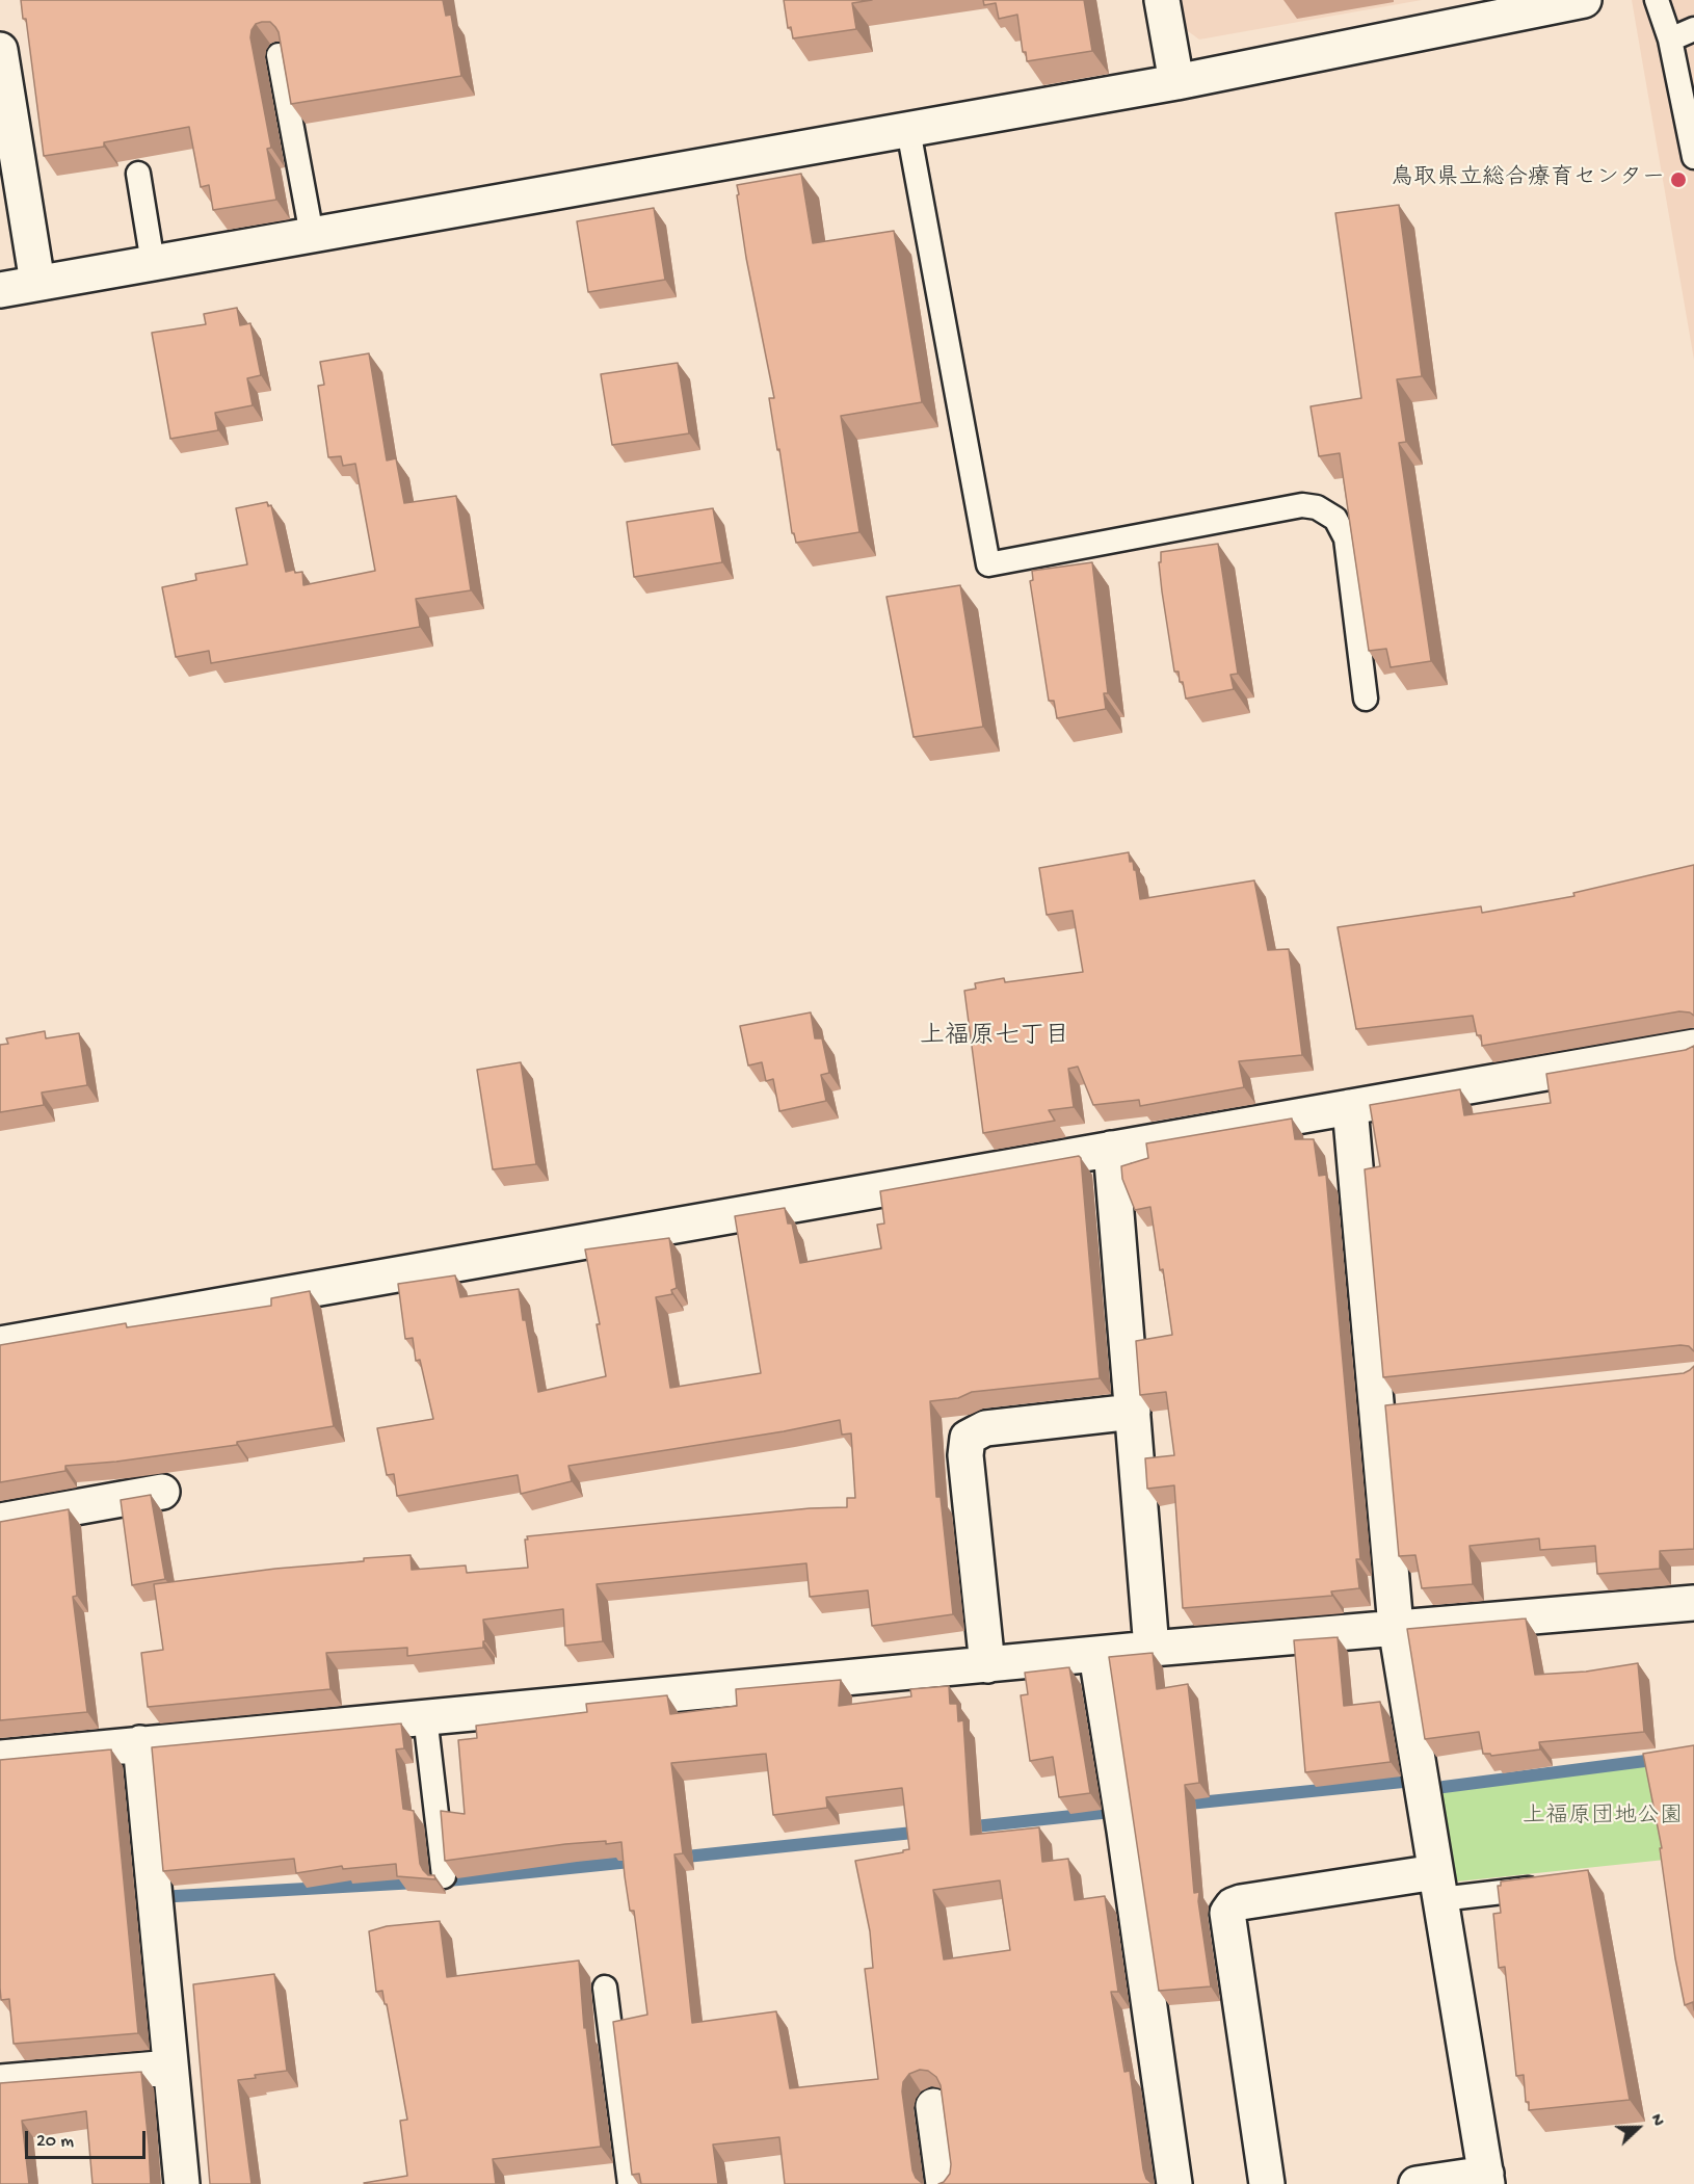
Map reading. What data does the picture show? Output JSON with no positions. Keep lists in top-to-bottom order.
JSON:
{
  "districts": ["上福原七丁目"],
  "parks": ["上福原団地公園"],
  "places": ["鳥取県立総合療育センター"],
  "scale_bar": "20 m",
  "north": "right"
}
